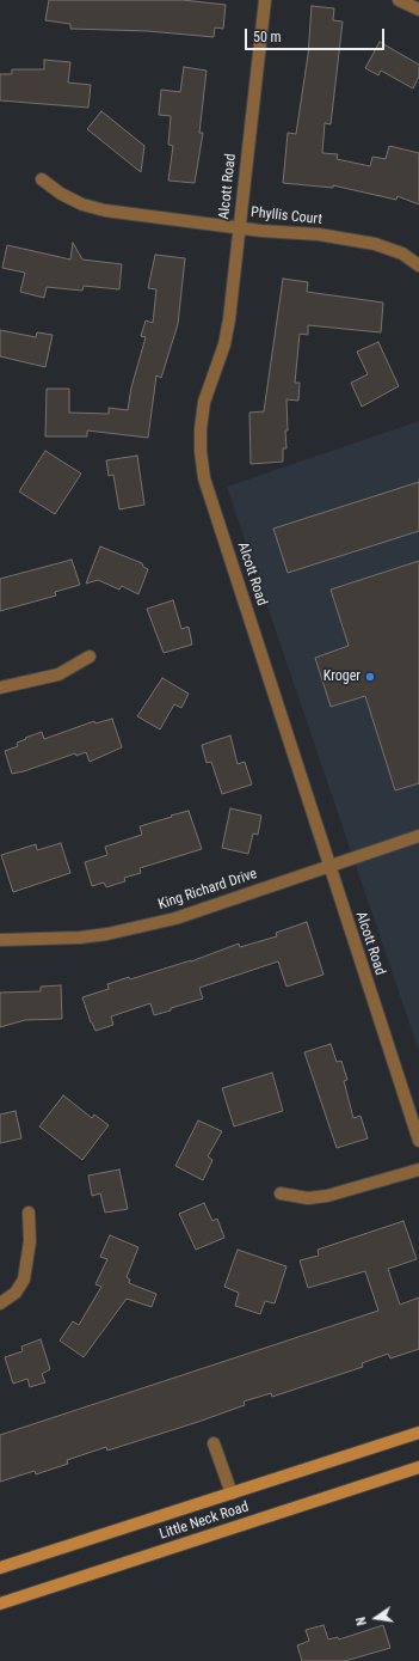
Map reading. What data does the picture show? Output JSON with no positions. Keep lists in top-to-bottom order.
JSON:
{
  "streets": {
    "street": [
      "Alcott Road",
      "Phyllis Court",
      "King Richard Drive",
      "Little Neck Road"
    ]
  },
  "crossings": [
    ["Alcott Road", "Phyllis Court"],
    ["Alcott Road", "King Richard Drive"]
  ],
  "places": ["Kroger"],
  "scale_bar": "50 m",
  "north": "left"
}
